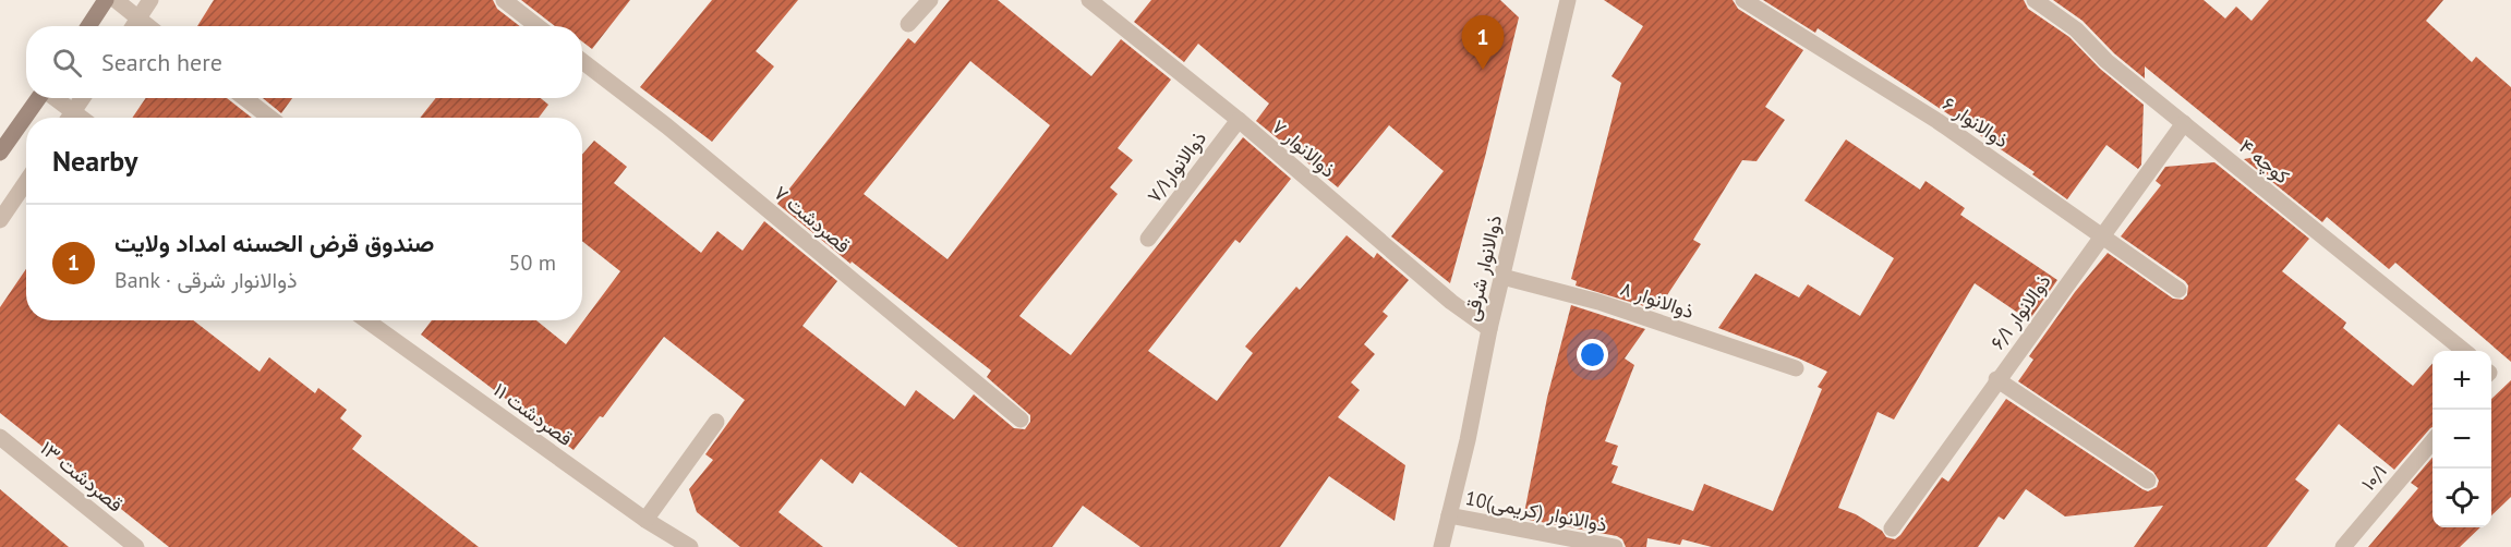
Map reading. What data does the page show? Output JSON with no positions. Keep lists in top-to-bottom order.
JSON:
{
  "streets": {
    "street": [
      "ذوالانوار ۶",
      "ذوالانوار ۷",
      "کوچه ۴",
      "ذوالانوار۷/۱",
      "قصردشت ۷",
      "ذوالانوار شرقی",
      "ذوالانوار ۸",
      "ذوالانوار ۶/۱",
      "قصردشت ۱۱",
      "قصردشت ۱۳",
      "۱۰/۱",
      "10ذوالانوار (کریمی)"
    ]
  },
  "crossings": [
    ["ذوالانوار ۶", "ذوالانوار ۶/۱"],
    ["ذوالانوار ۷", "ذوالانوار۷/۱"],
    ["ذوالانوار ۷", "ذوالانوار شرقی"],
    ["کوچه ۴", "ذوالانوار ۶/۱"],
    ["ذوالانوار شرقی", "ذوالانوار ۸"],
    ["ذوالانوار شرقی", "10ذوالانوار (کریمی)"]
  ],
  "page": {
    "pins": "1",
    "search": "Search here",
    "heading": "Nearby",
    "list": [
      {
        "mark": "1",
        "name": "صندوق قرض الحسنه امداد ولایت",
        "note": "Bank · ذوالانوار شرقی",
        "value": "50 m"
      }
    ],
    "map_buttons": ["+", "−"]
  }
}
